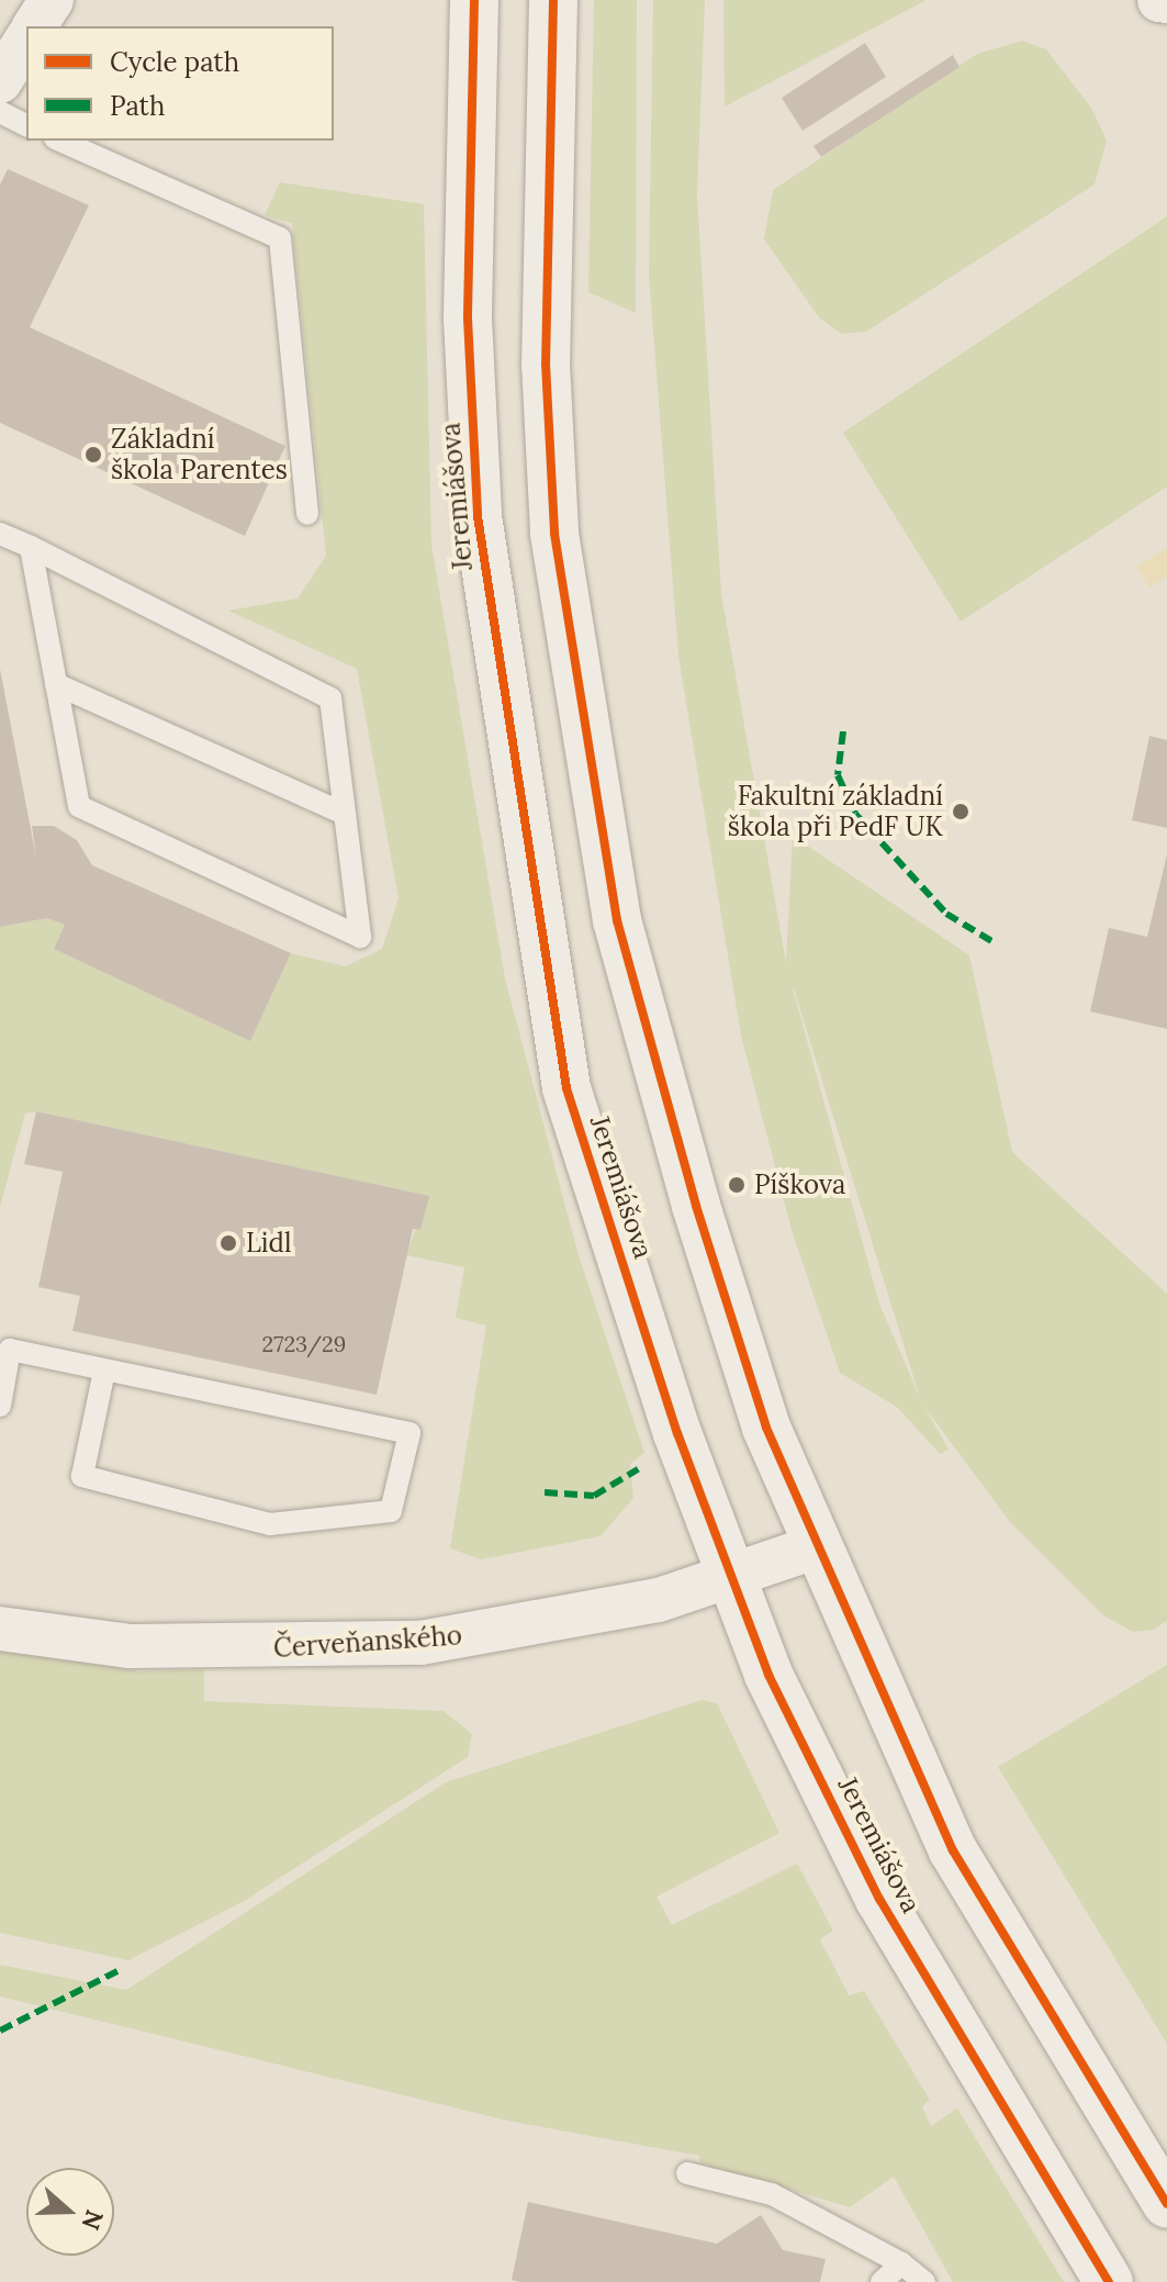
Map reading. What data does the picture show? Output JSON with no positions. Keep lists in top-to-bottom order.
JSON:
{
  "streets": {
    "main road": ["Jeremiášova"],
    "street": ["Červeňanského"]
  },
  "crossings": [
    ["Jeremiášova", "Červeňanského"]
  ],
  "places": [
    "Základní škola Parentes",
    "Fakultní základní škola při PedF UK",
    "Píškova",
    "Lidl"
  ],
  "house_numbers": ["2723/29"],
  "legend": ["Cycle path", "Path"],
  "north": "right"
}
